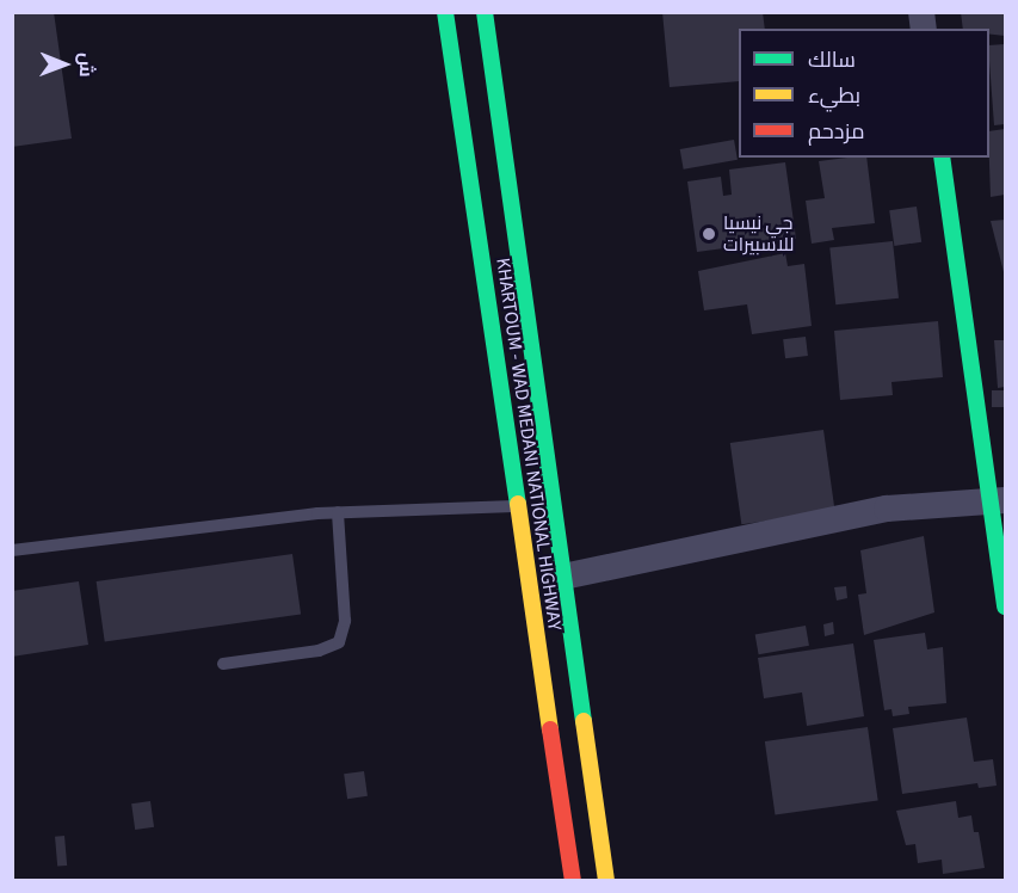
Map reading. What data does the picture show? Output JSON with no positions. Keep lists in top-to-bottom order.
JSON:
{
  "streets": {
    "main road": ["KHARTOUM - WAD MEDANI NATIONAL HIGHWAY"]
  },
  "places": ["جي نيسيا للاسبيرات"],
  "legend": ["سالك", "بطيء", "مزدحم"],
  "north": "right"
}
